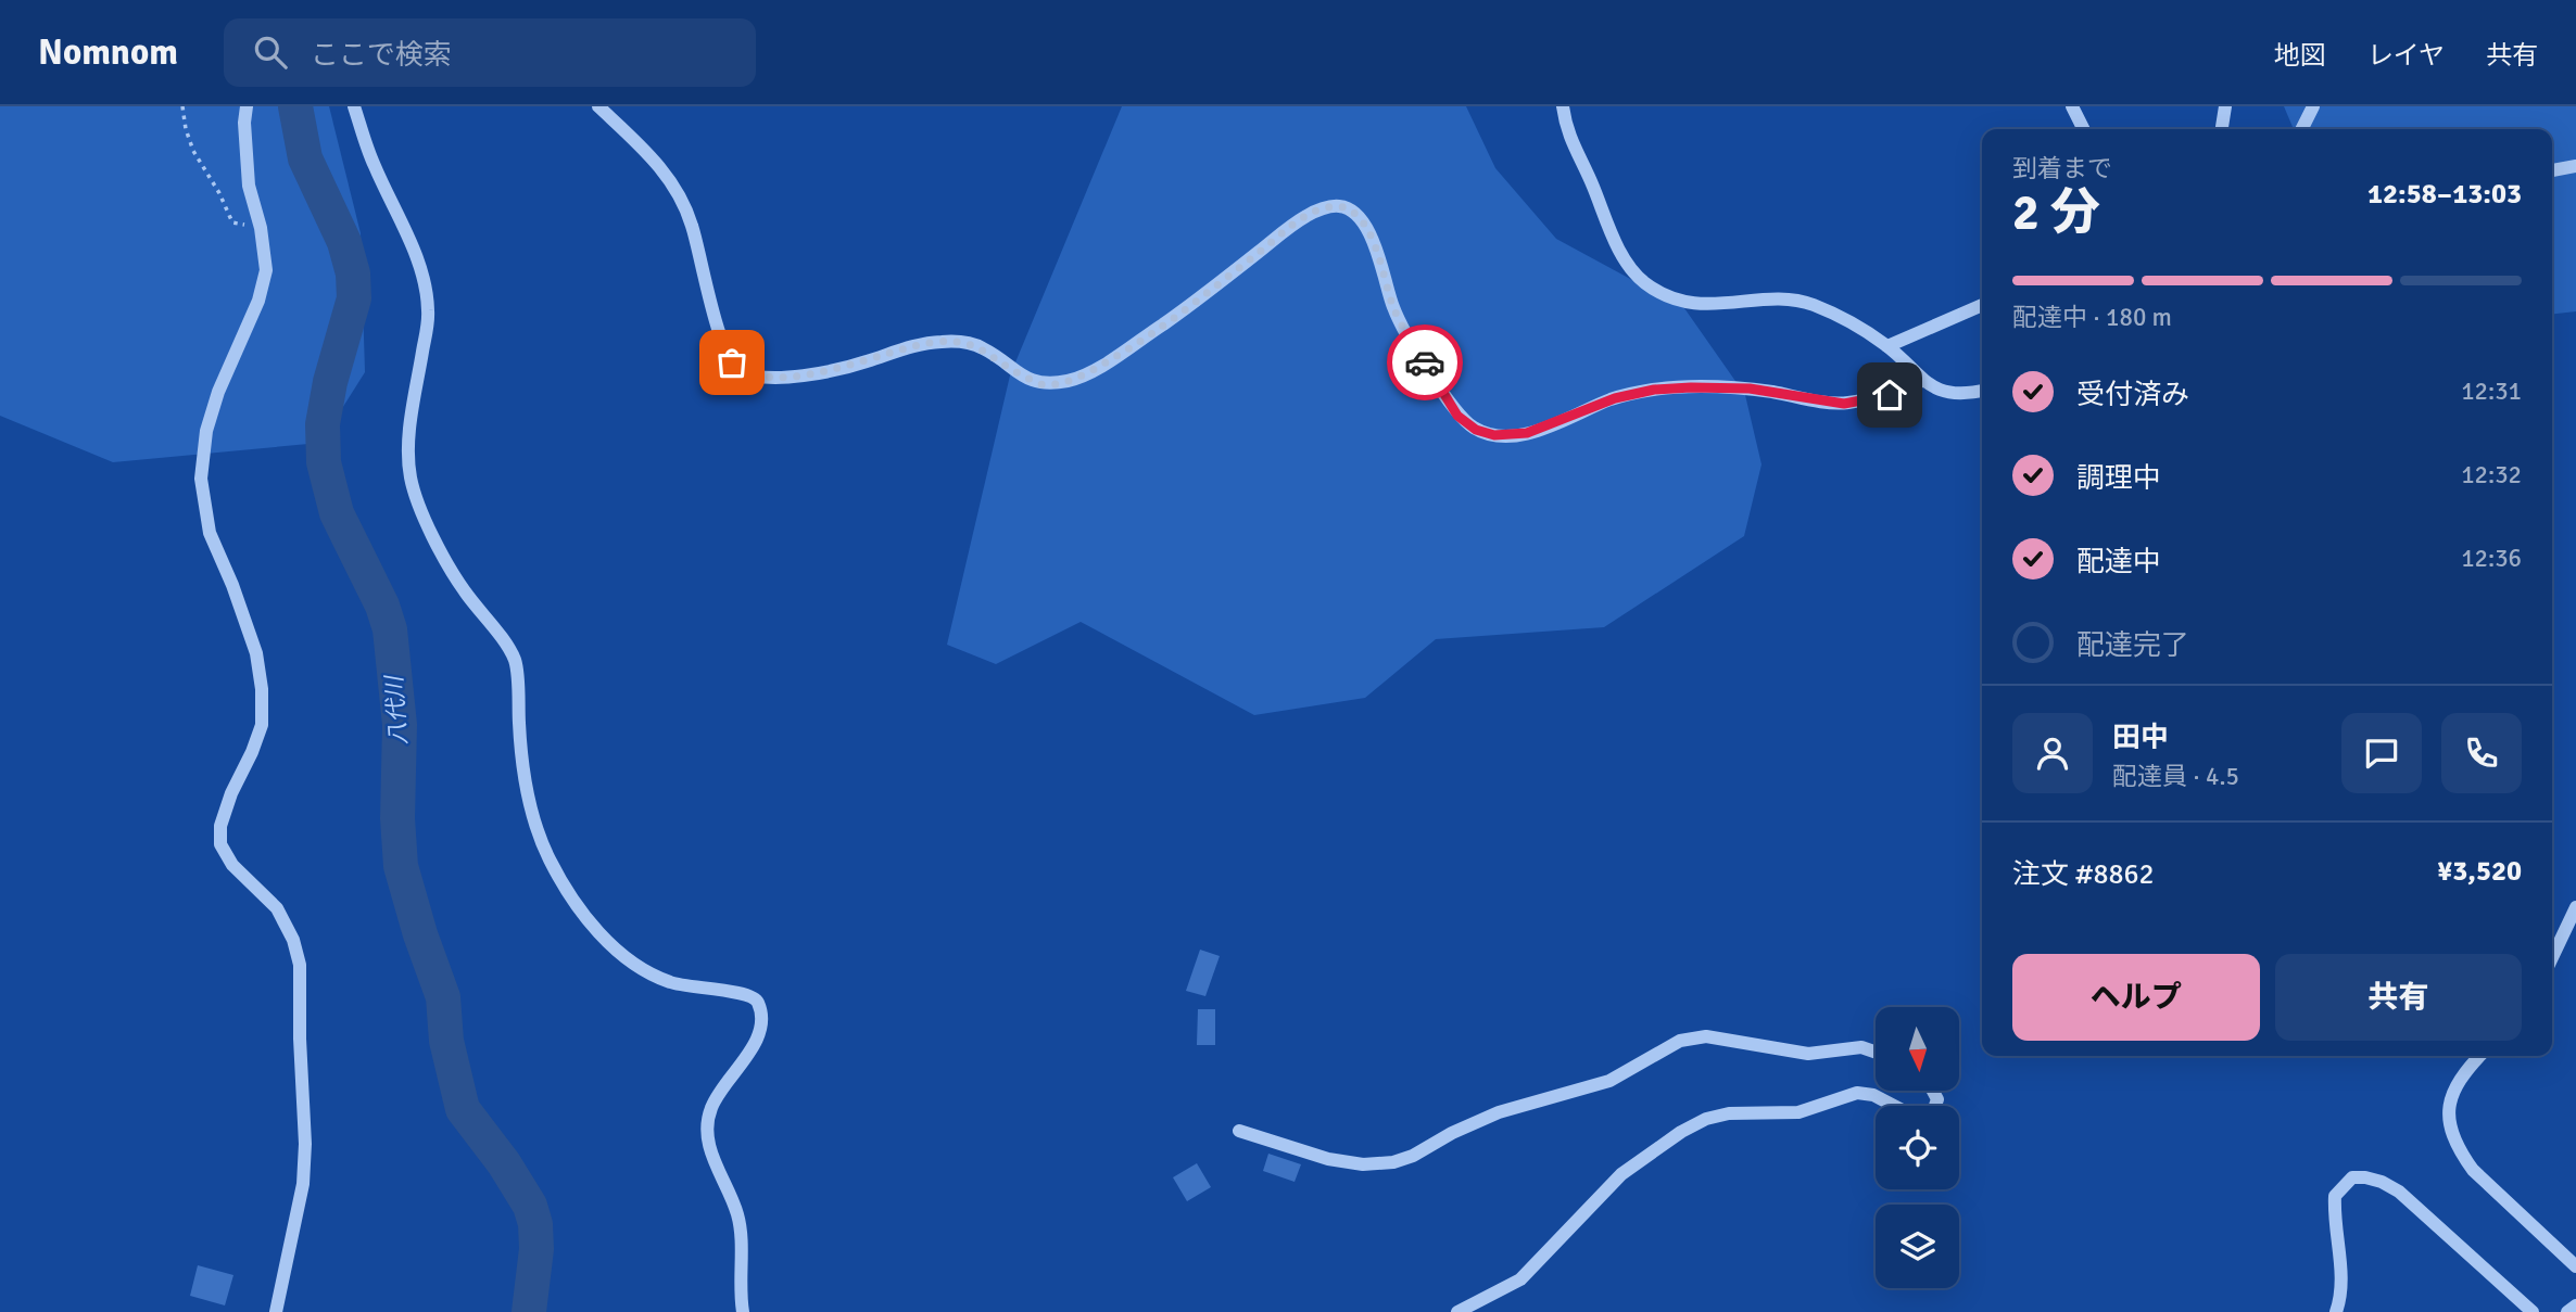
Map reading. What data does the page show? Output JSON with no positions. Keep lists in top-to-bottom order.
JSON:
{
  "water": ["八代川"],
  "north": "bottom",
  "page": {
    "header": "Nomnom",
    "search": "ここで検索",
    "nav": ["地図", "レイヤ", "共有"],
    "heading": ["2 分", "到着まで", "12:58–13:03"],
    "panel": [
      "田中",
      "配達員 · 4.5",
      "注文 #8862",
      "¥3,520"
    ],
    "bar": "配達中 · 180 m",
    "list": [
      ["受付済み", "12:31"],
      ["調理中", "12:32"],
      ["配達中", "12:36"],
      "配達完了"
    ],
    "buttons": ["ヘルプ", "共有"]
  }
}
